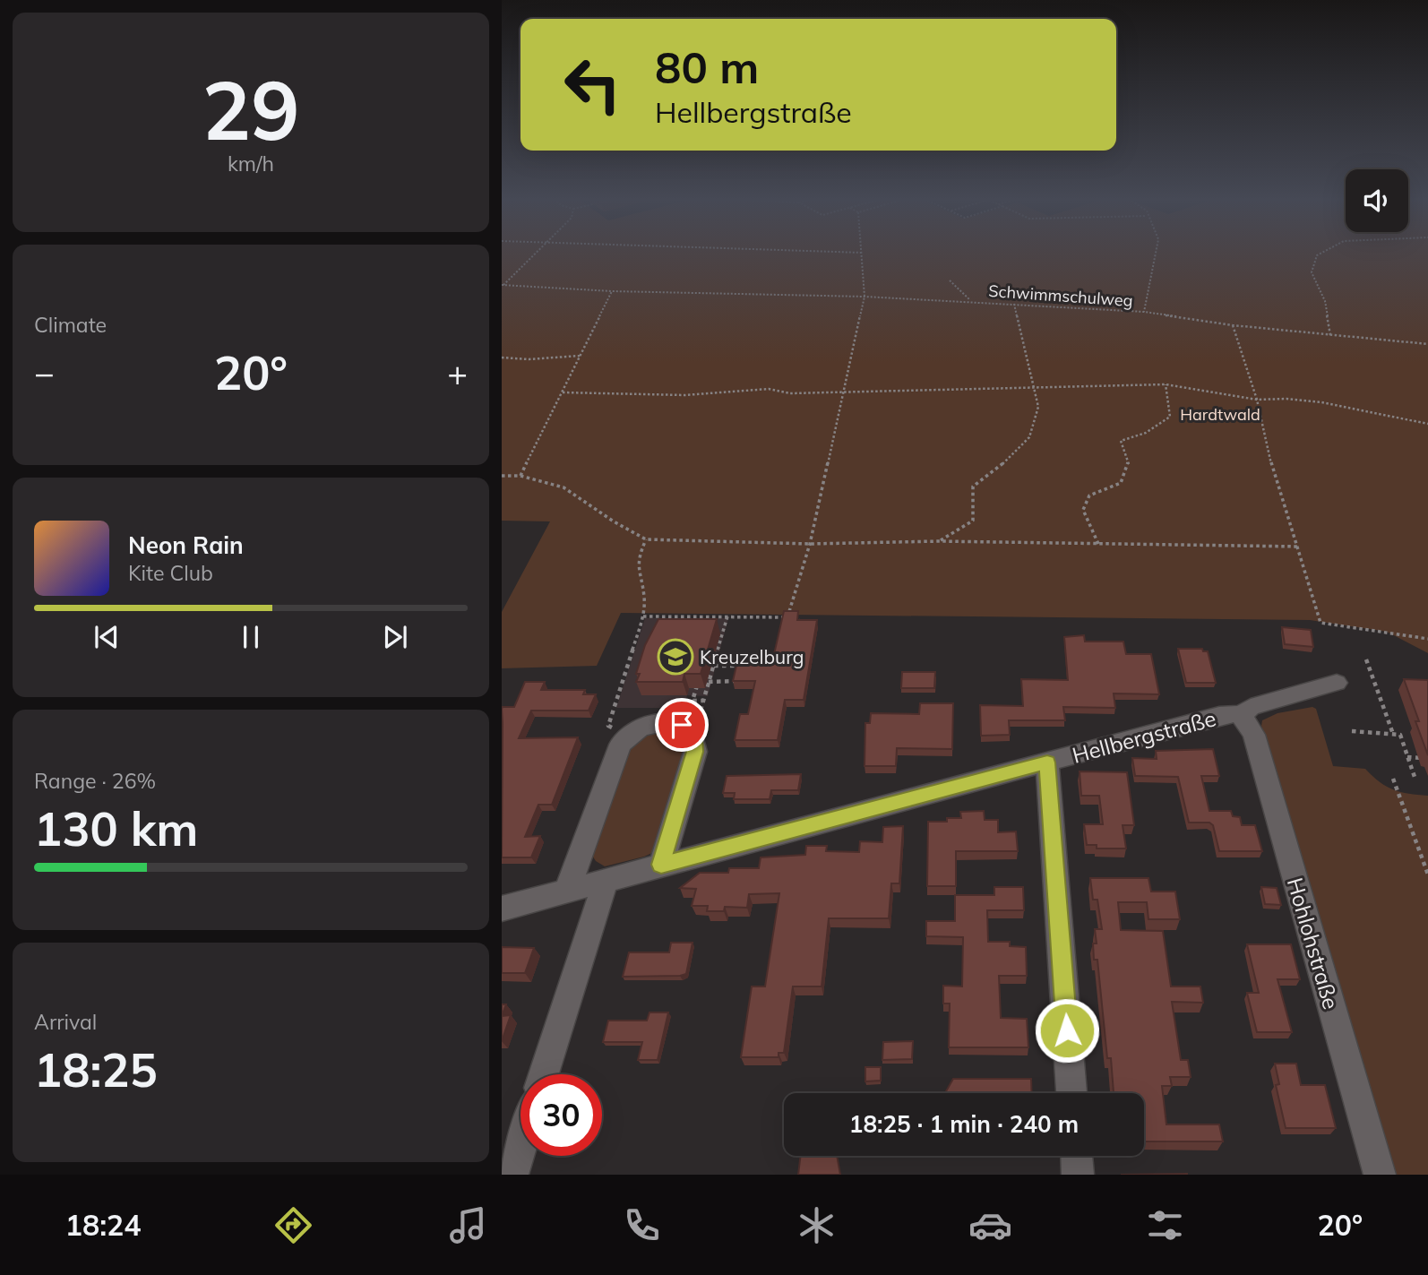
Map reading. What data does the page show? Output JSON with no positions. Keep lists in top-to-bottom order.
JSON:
{
  "streets": {
    "street": ["Hellbergstraße", "Hohlohstraße"],
    "path": ["Schwimmschulweg"]
  },
  "crossings": [
    ["Hellbergstraße", "Hohlohstraße"]
  ],
  "parks": ["Hardtwald"],
  "places": {
    "school or university": ["Kreuzelburg"]
  },
  "page": {
    "tile": [
      ["29", "km/h"],
      "Climate",
      ["Range · 26%", "130 km"],
      ["Arrival", "18:25"]
    ],
    "turn": ["80 m", "Hellbergstraße"],
    "heat": ["−", "20°", "+"],
    "song": ["Neon Rain", "Kite Club"],
    "limit": "30",
    "trip": "18:25 · 1 min · 240 m",
    "tabs": ["18:24", "20°"]
  }
}
